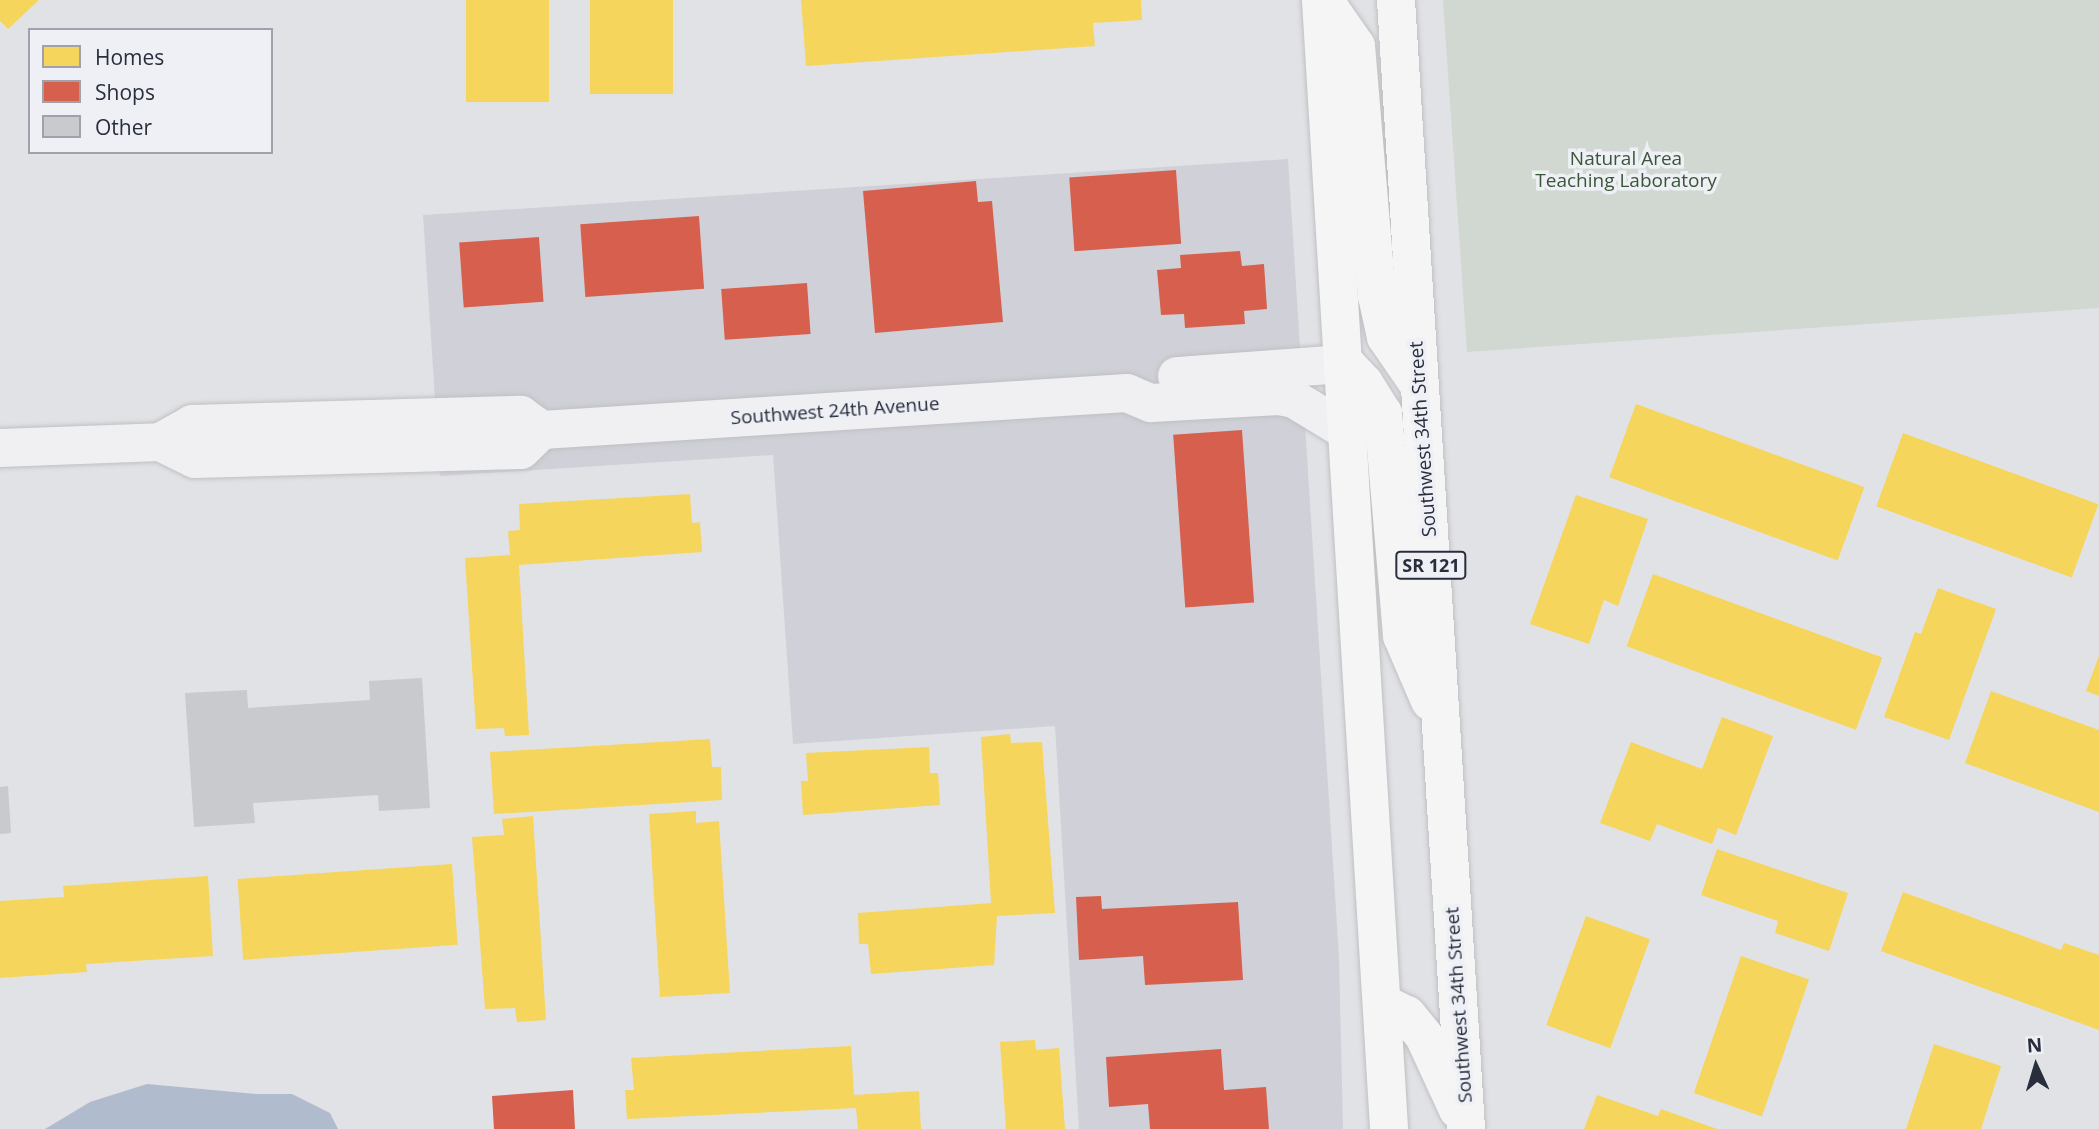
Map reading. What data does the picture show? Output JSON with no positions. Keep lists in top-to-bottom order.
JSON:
{
  "streets": {
    "main road": ["Southwest 34th Street", "SR 121"],
    "street": ["Southwest 24th Avenue"]
  },
  "parks": ["Natural Area Teaching Laboratory"],
  "legend": ["Homes", "Shops", "Other"],
  "north": "top"
}
